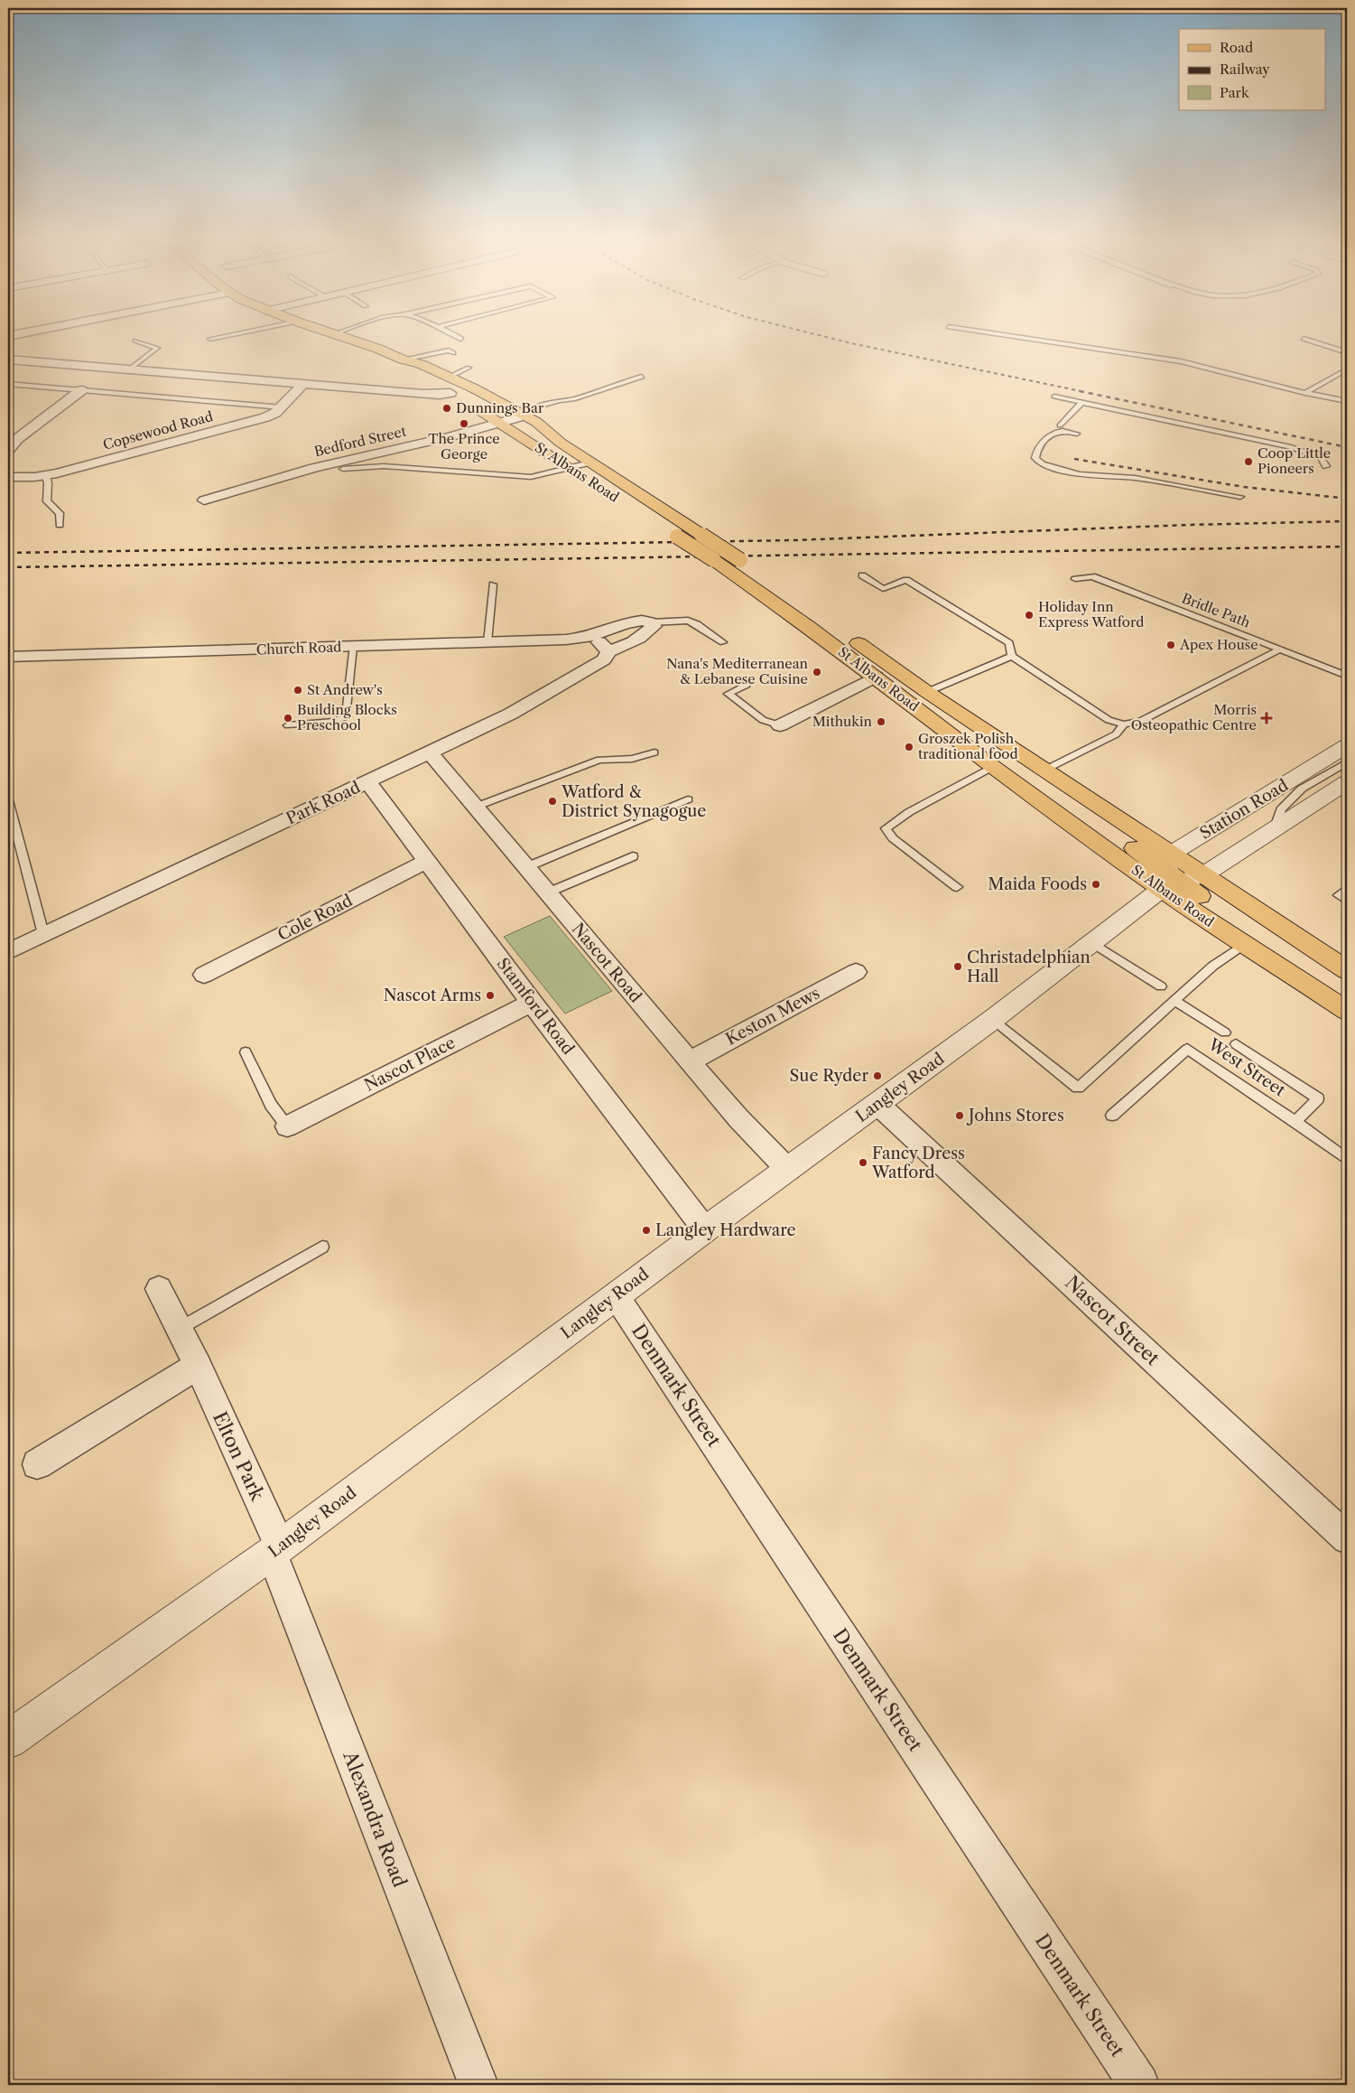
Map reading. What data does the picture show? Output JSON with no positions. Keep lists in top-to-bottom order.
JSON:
{
  "streets": {
    "main road": ["St Albans Road"],
    "street": [
      "Copsewood Road",
      "Bedford Street",
      "Church Road",
      "Park Road",
      "Station Road",
      "Cole Road",
      "Nascot Road",
      "Stamford Road",
      "Keston Mews",
      "Nascot Place",
      "Langley Road",
      "Nascot Street",
      "Denmark Street",
      "Elton Park",
      "Alexandra Road"
    ],
    "lane": ["Bridle Path", "West Street"]
  },
  "crossings": [
    ["Bedford Street", "St Albans Road"],
    ["St Albans Road", "Station Road"],
    ["St Albans Road", "Langley Road"],
    ["Park Road", "Nascot Road"],
    ["Park Road", "Stamford Road"],
    ["Station Road", "Langley Road"],
    ["Cole Road", "Stamford Road"],
    ["Nascot Road", "Keston Mews"],
    ["Nascot Road", "Langley Road"],
    ["Stamford Road", "Nascot Place"],
    ["Stamford Road", "Langley Road"],
    ["Langley Road", "Nascot Street"],
    ["Langley Road", "Denmark Street"],
    ["Langley Road", "Elton Park"],
    ["Langley Road", "Alexandra Road"],
    ["Elton Park", "Alexandra Road"]
  ],
  "places": {
    "other": [
      "Dunnings Bar",
      "The Prince George",
      "Coop Little Pioneers",
      "Holiday Inn Express Watford",
      "Apex House",
      "Nana's Mediterranean & Lebanese Cuisine",
      "St Andrew's",
      "Building Blocks Preschool",
      "Mithukin",
      "Groszek Polish traditional food",
      "Watford & District Synagogue",
      "Maida Foods",
      "Christadelphian Hall",
      "Nascot Arms",
      "Sue Ryder",
      "Johns Stores",
      "Fancy Dress Watford",
      "Langley Hardware"
    ],
    "health": ["Morris Osteopathic Centre"]
  },
  "legend": ["Road", "Railway", "Park"]
}
